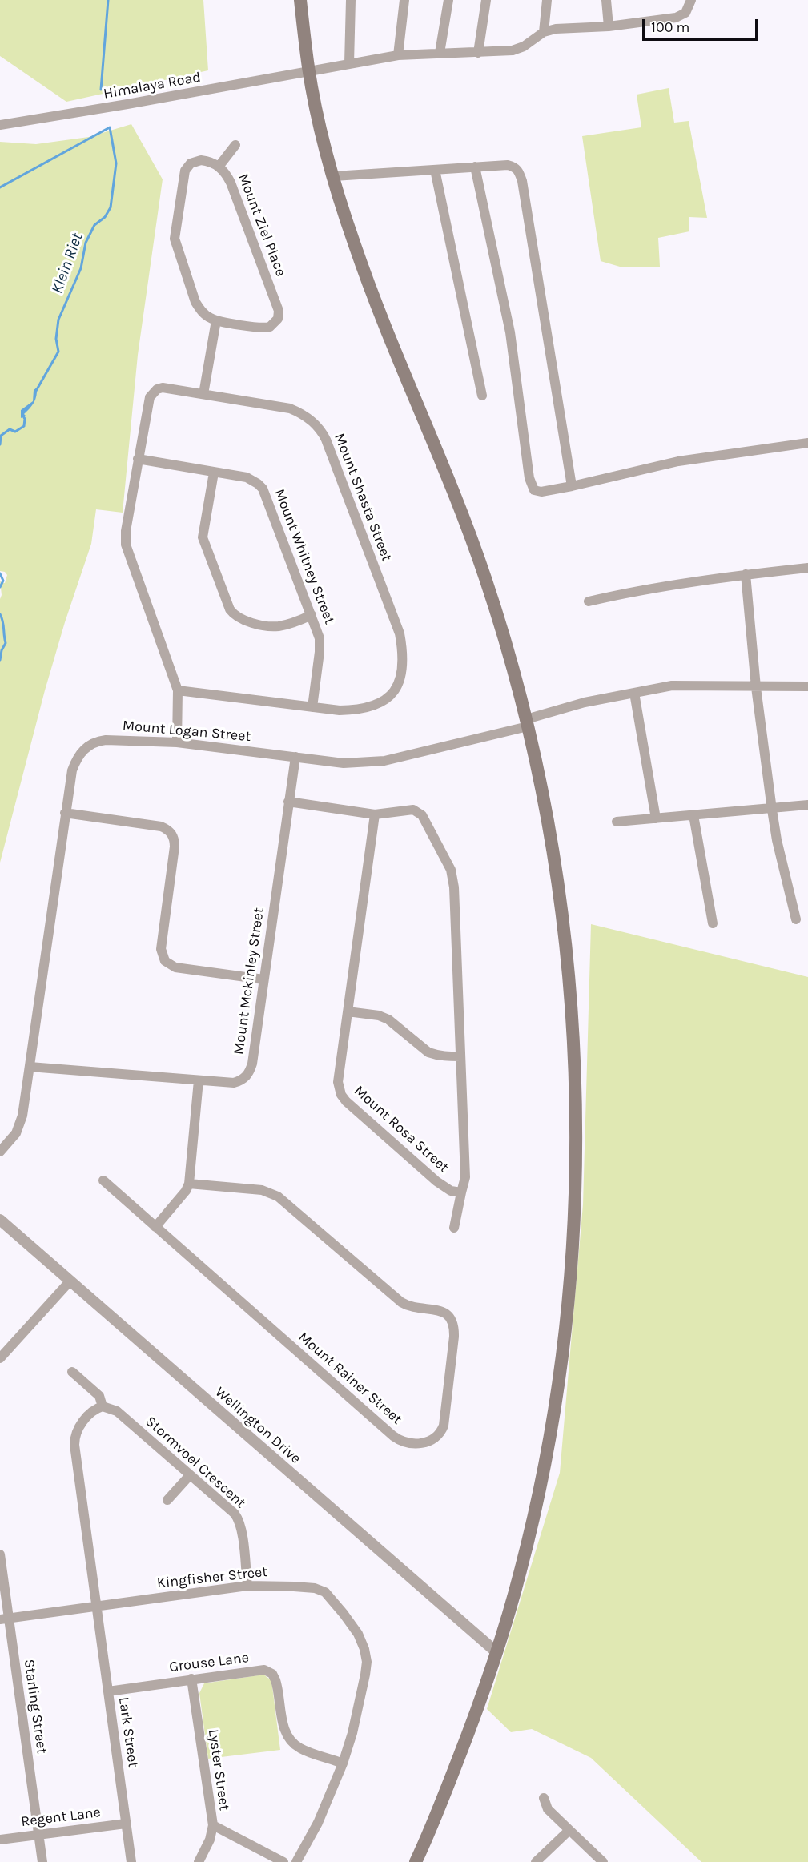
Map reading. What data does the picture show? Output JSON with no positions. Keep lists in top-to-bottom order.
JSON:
{
  "streets": {
    "street": [
      "Himalaya Road",
      "Mount Ziel Place",
      "Mount Shasta Street",
      "Mount Whitney Street",
      "Mount Logan Street",
      "Mount Mckinley Street",
      "Mount Rosa Street",
      "Mount Rainer Street",
      "Wellington Drive",
      "Stormvoel Crescent",
      "Kingfisher Street",
      "Grouse Lane",
      "Starling Street",
      "Lark Street",
      "Lyster Street",
      "Regent Lane"
    ]
  },
  "crossings": [
    ["Mount Shasta Street", "Mount Whitney Street"],
    ["Mount Shasta Street", "Mount Logan Street"],
    ["Mount Logan Street", "Mount Mckinley Street"],
    ["Mount Mckinley Street", "Mount Rosa Street"],
    ["Stormvoel Crescent", "Kingfisher Street"],
    ["Kingfisher Street", "Grouse Lane"],
    ["Kingfisher Street", "Starling Street"],
    ["Kingfisher Street", "Lark Street"],
    ["Grouse Lane", "Lark Street"],
    ["Grouse Lane", "Lyster Street"],
    ["Starling Street", "Regent Lane"],
    ["Lark Street", "Regent Lane"]
  ],
  "water": ["Klein Riet"],
  "scale_bar": "100 m"
}
